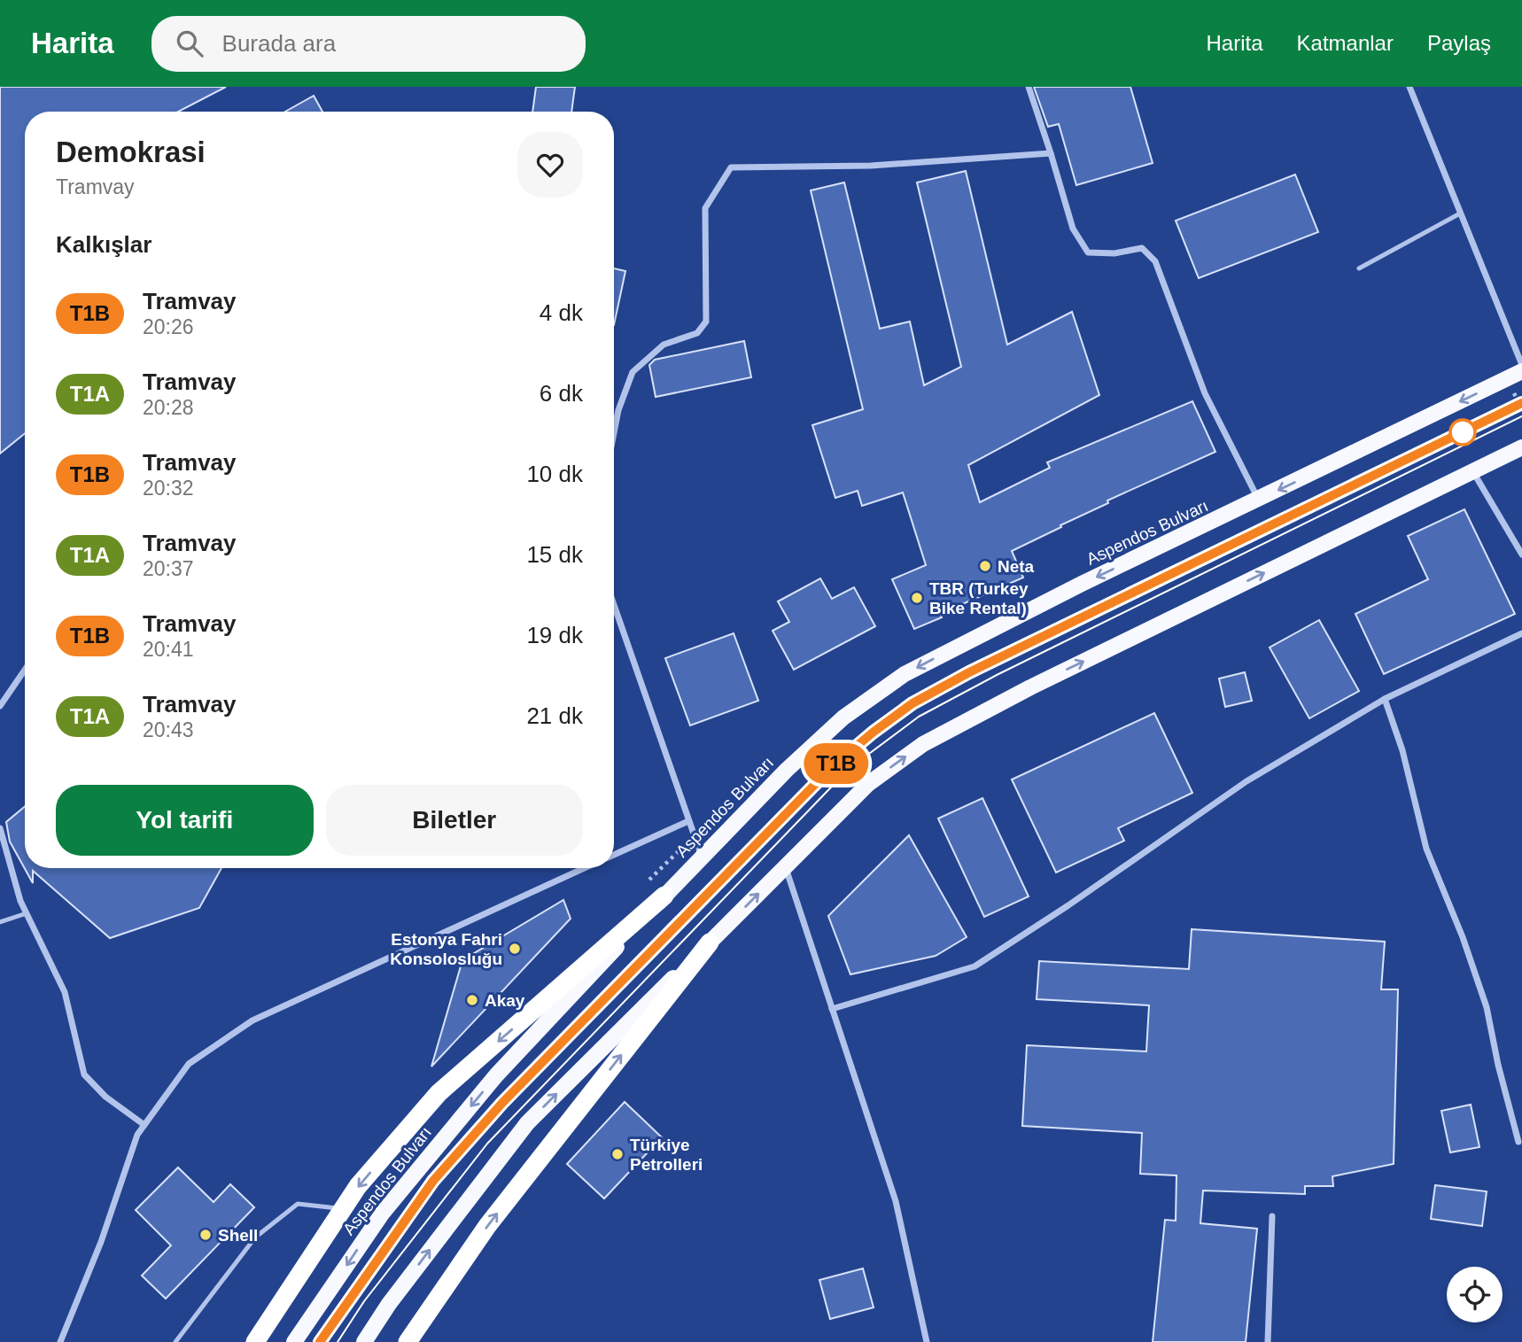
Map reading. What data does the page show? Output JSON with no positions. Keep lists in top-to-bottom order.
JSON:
{
  "streets": {
    "main road": ["Aspendos Bulvarı"]
  },
  "places": [
    "Neta",
    "TBR (Turkey Bike Rental)",
    "Estonya Fahri Konsolosluğu",
    "Akay",
    "Türkiye Petrolleri",
    "Shell"
  ],
  "lines": ["tram line T1B"],
  "page": {
    "header": "Harita",
    "search": "Burada ara",
    "nav": ["Harita", "Katmanlar", "Paylaş"],
    "on_map": "T1B",
    "heading": [
      ["Demokrasi", "Tramvay"],
      "Kalkışlar"
    ],
    "list": [
      {
        "mark": "T1B",
        "name": "Tramvay",
        "note": "20:26",
        "value": "4 dk"
      },
      {
        "mark": "T1A",
        "name": "Tramvay",
        "note": "20:28",
        "value": "6 dk"
      },
      {
        "mark": "T1B",
        "name": "Tramvay",
        "note": "20:32",
        "value": "10 dk"
      },
      {
        "mark": "T1A",
        "name": "Tramvay",
        "note": "20:37",
        "value": "15 dk"
      },
      {
        "mark": "T1B",
        "name": "Tramvay",
        "note": "20:41",
        "value": "19 dk"
      },
      {
        "mark": "T1A",
        "name": "Tramvay",
        "note": "20:43",
        "value": "21 dk"
      }
    ],
    "buttons": ["Yol tarifi", "Biletler"]
  }
}
